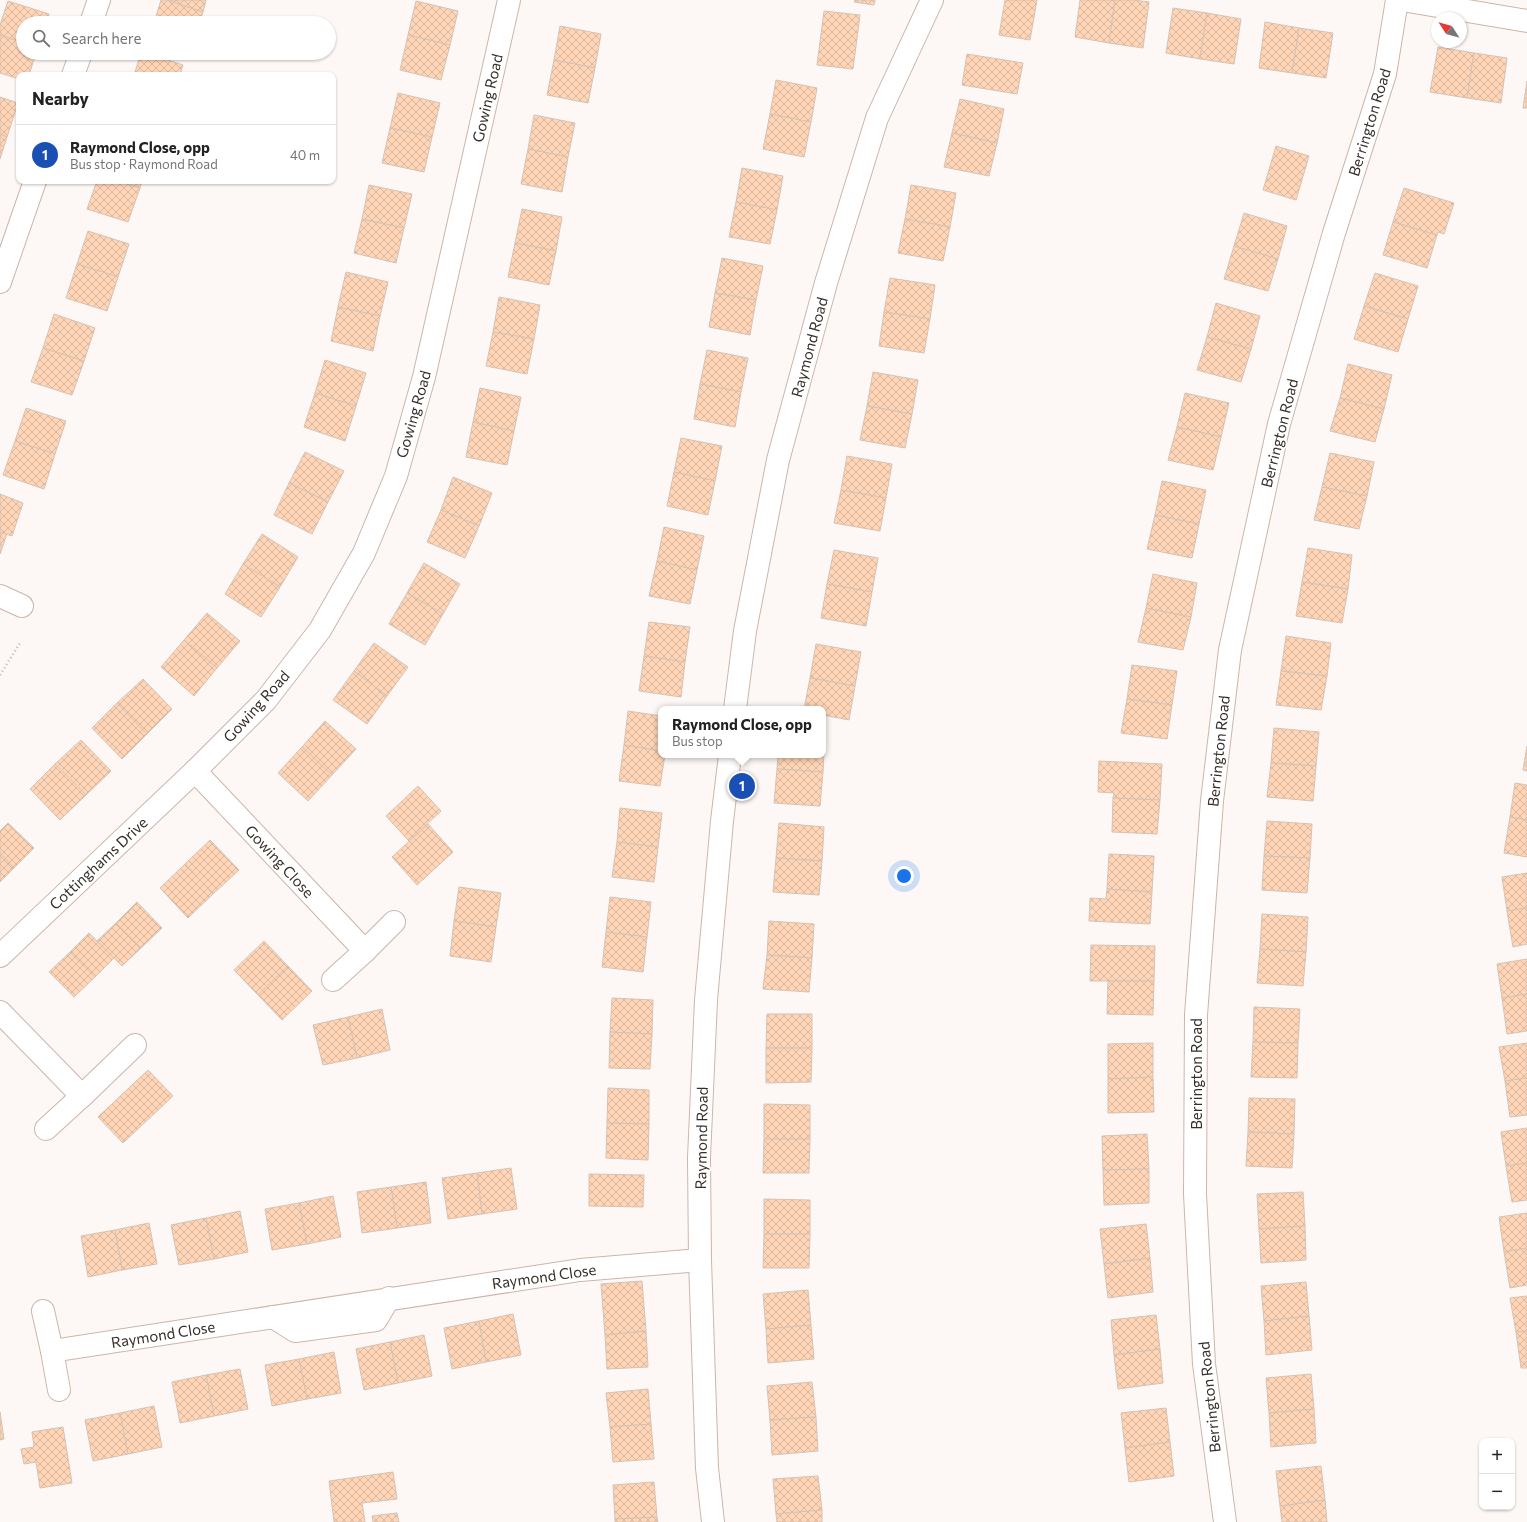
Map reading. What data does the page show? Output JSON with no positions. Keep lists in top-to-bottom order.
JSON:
{
  "streets": {
    "street": [
      "Gowing Road",
      "Berrington Road",
      "Raymond Road",
      "Gowing Close",
      "Cottinghams Drive",
      "Raymond Close"
    ]
  },
  "crossings": [
    ["Gowing Road", "Gowing Close"],
    ["Gowing Road", "Cottinghams Drive"],
    ["Raymond Road", "Raymond Close"],
    ["Gowing Close", "Cottinghams Drive"]
  ],
  "north": "top left",
  "page": {
    "search": "Search here",
    "heading": "Nearby",
    "list": [
      {
        "mark": "1",
        "name": "Raymond Close, opp",
        "note": "Bus stop · Raymond Road",
        "value": "40 m"
      }
    ],
    "popup": ["Raymond Close, opp", "Bus stop"],
    "pins": "1",
    "map_buttons": ["+", "−"]
  }
}
